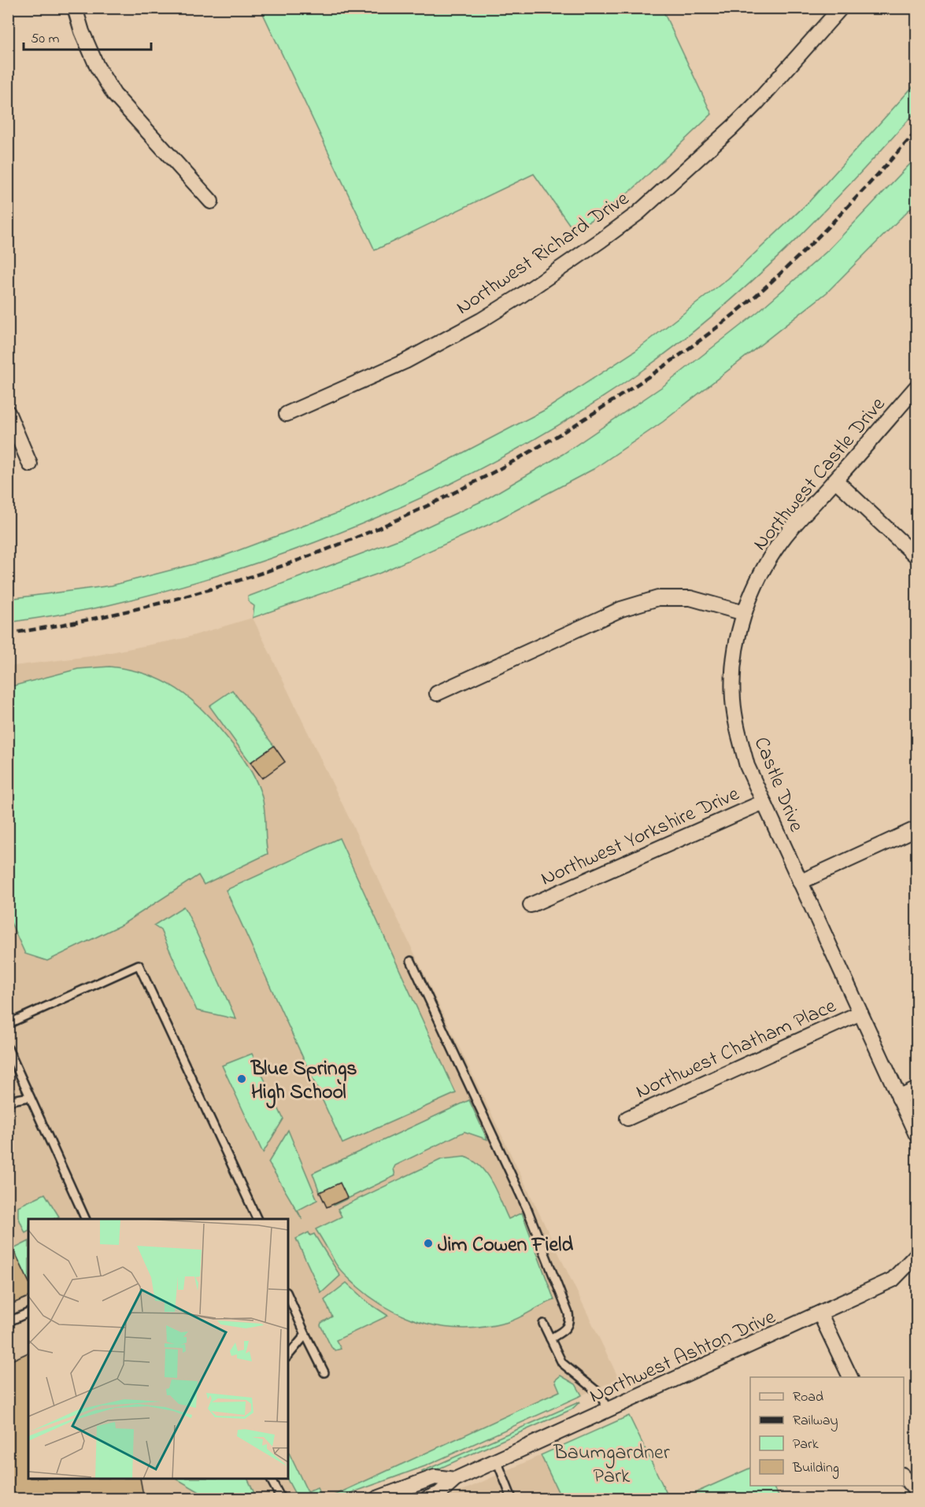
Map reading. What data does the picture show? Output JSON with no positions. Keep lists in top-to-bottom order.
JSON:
{
  "streets": {
    "street": [
      "Northwest Richard Drive",
      "Northwest Castle Drive",
      "Castle Drive",
      "Northwest Yorkshire Drive",
      "Northwest Chatham Place",
      "Northwest Ashton Drive"
    ]
  },
  "crossings": [
    ["Northwest Castle Drive", "Castle Drive"],
    ["Castle Drive", "Northwest Yorkshire Drive"],
    ["Castle Drive", "Northwest Chatham Place"]
  ],
  "parks": ["Baumgardner Park"],
  "places": ["Blue Springs High School", "Jim Cowen Field"],
  "legend": [
    "Road",
    "Railway",
    "Park",
    "Building"
  ],
  "scale_bar": "50 m"
}
